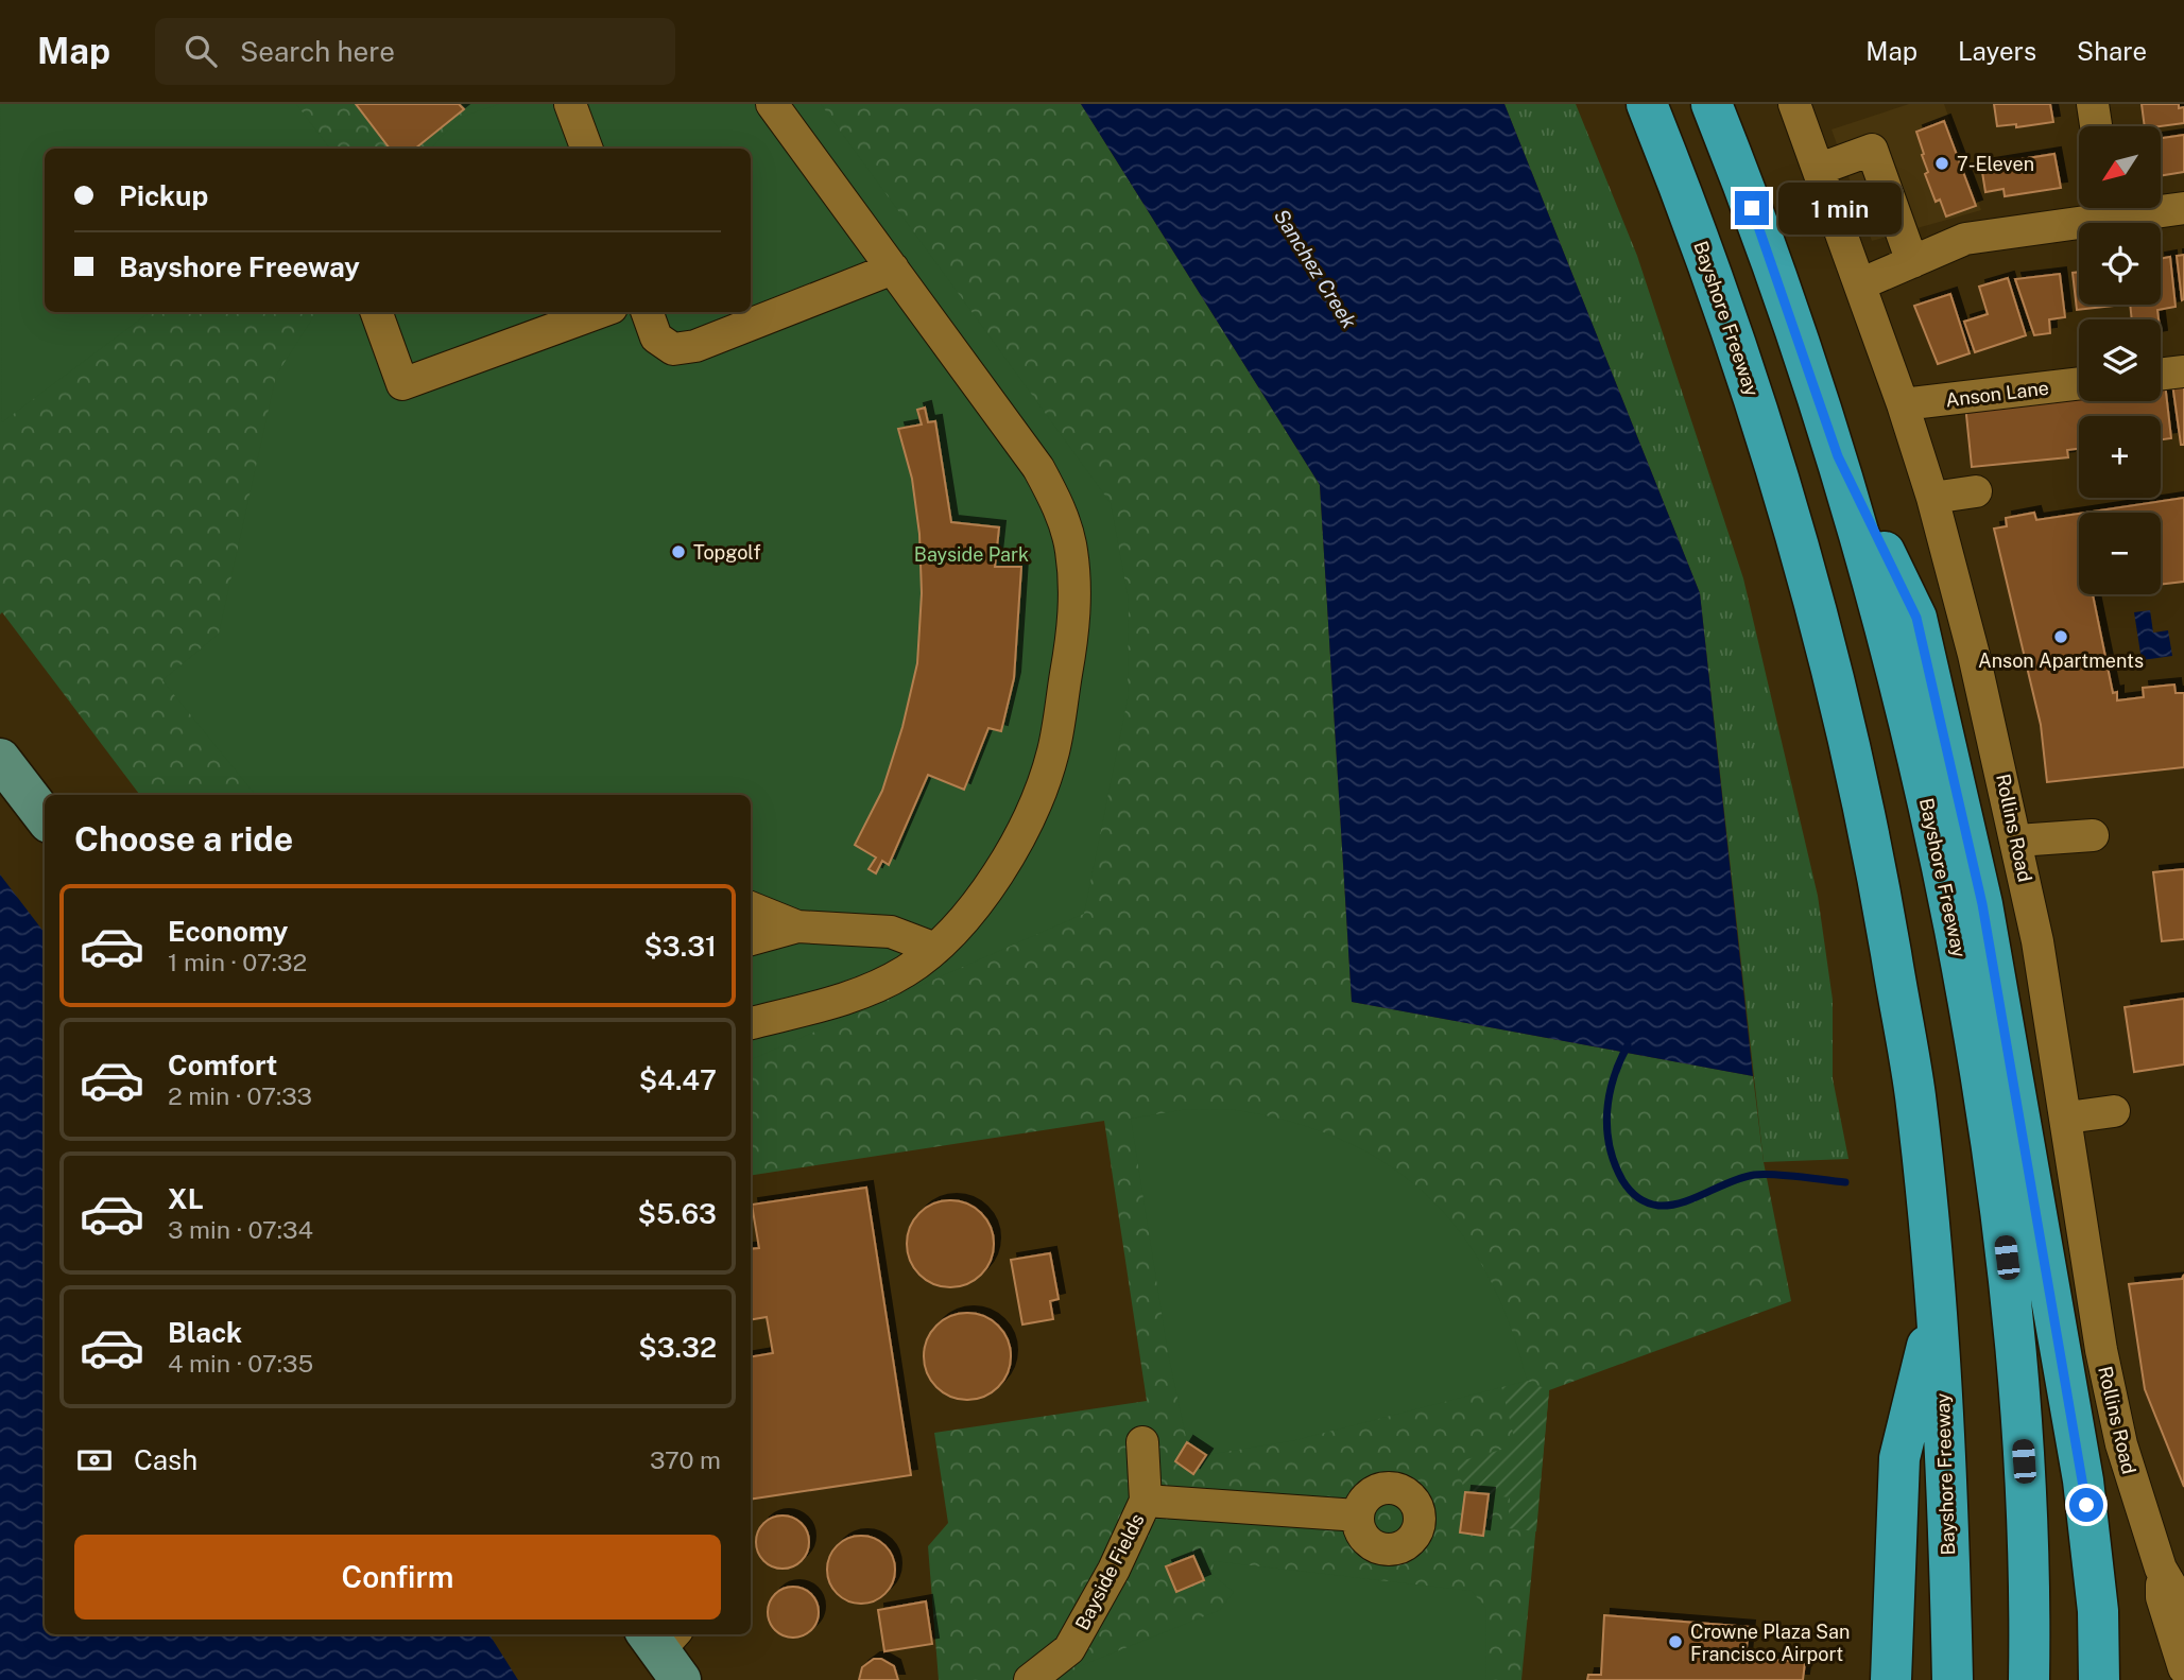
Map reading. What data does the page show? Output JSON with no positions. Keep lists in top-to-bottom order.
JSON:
{
  "streets": {
    "highway": ["Bayshore Freeway"],
    "street": ["Anson Lane", "Rollins Road", "Bayside Fields"]
  },
  "crossings": [
    ["Anson Lane", "Rollins Road"]
  ],
  "water": ["Sanchez Creek"],
  "parks": ["Bayside Park"],
  "places": [
    "7-Eleven",
    "Topgolf",
    "Anson Apartments",
    "Crowne Plaza San Francisco Airport"
  ],
  "north": "bottom left",
  "page": {
    "header": "Map",
    "search": "Search here",
    "nav": ["Map", "Layers", "Share"],
    "map_buttons": ["+", "−"],
    "banner": ["Pickup", "Bayshore Freeway"],
    "bubble": "1 min",
    "heading": "Choose a ride",
    "list": [
      {
        "name": "Economy",
        "note": "1 min · 07:32",
        "value": "$3.31"
      },
      {
        "name": "Comfort",
        "note": "2 min · 07:33",
        "value": "$4.47"
      },
      {
        "name": "XL",
        "note": "3 min · 07:34",
        "value": "$5.63"
      },
      {
        "name": "Black",
        "note": "4 min · 07:35",
        "value": "$3.32"
      }
    ],
    "pay": ["Cash", "370 m"],
    "buttons": "Confirm"
  }
}
